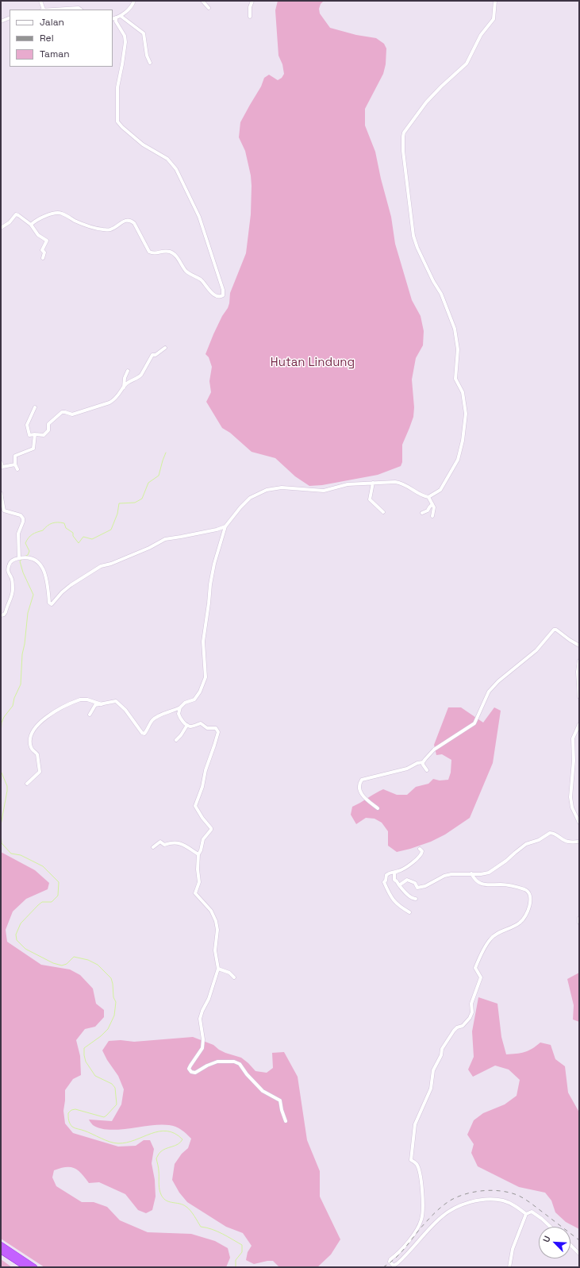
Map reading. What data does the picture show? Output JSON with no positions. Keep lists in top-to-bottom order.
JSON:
{
  "parks": ["Hutan Lindung"],
  "legend": ["Jalan", "Rel", "Taman"],
  "north": "top left"
}
